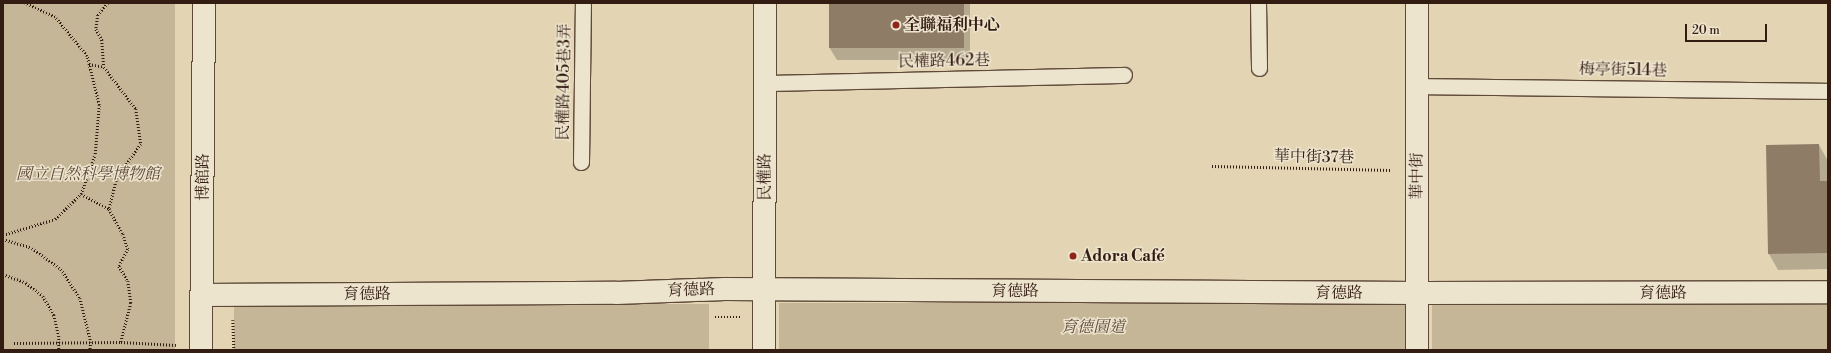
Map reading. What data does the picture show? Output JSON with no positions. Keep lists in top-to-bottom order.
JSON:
{
  "streets": {
    "street": [
      "華中街",
      "博館路",
      "民權路",
      "育德路"
    ],
    "lane": ["民權路462巷", "梅亭街514巷", "民權路405巷3弄"],
    "path": ["華中街37巷"]
  },
  "crossings": [
    ["民權路462巷", "民權路"],
    ["梅亭街514巷", "華中街"],
    ["華中街37巷", "華中街"],
    ["華中街", "育德路"],
    ["博館路", "育德路"],
    ["民權路", "育德路"]
  ],
  "parks": ["國立自然科學博物館", "育德園道"],
  "places": ["全聯福利中心", "Adora Café"],
  "scale_bar": "20 m"
}
